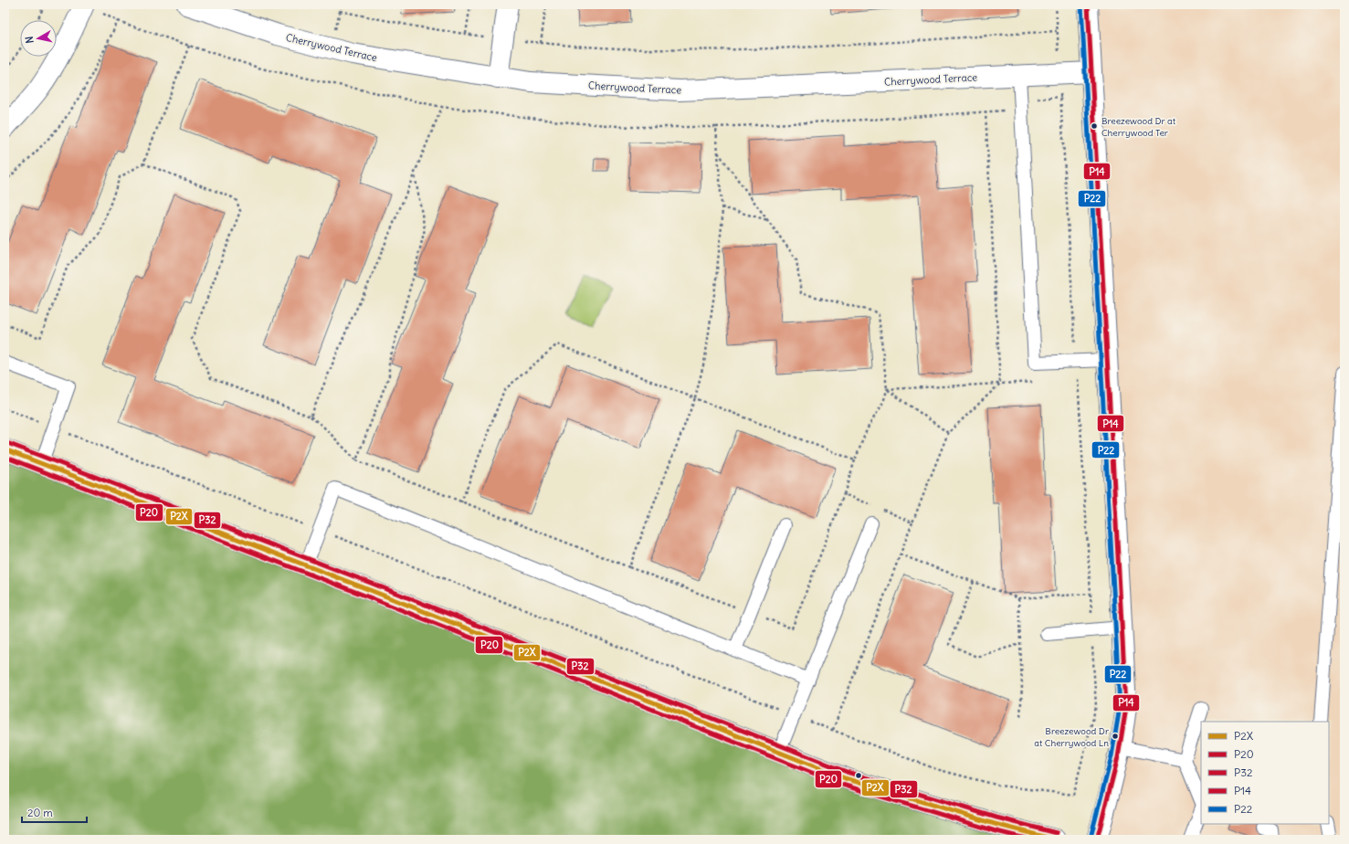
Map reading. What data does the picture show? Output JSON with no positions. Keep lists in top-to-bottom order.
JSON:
{
  "streets": {
    "street": ["Cherrywood Terrace"]
  },
  "places": ["Breezewood Dr at Cherrywood Ter", "Breezewood Dr at Cherrywood Ln"],
  "lines": [
    "transit line P14",
    "transit line P22",
    "transit line P32",
    "transit line P2X",
    "transit line P20"
  ],
  "legend": [
    "P2X",
    "P20",
    "P32",
    "P14",
    "P22"
  ],
  "scale_bar": "20 m",
  "north": "left"
}
